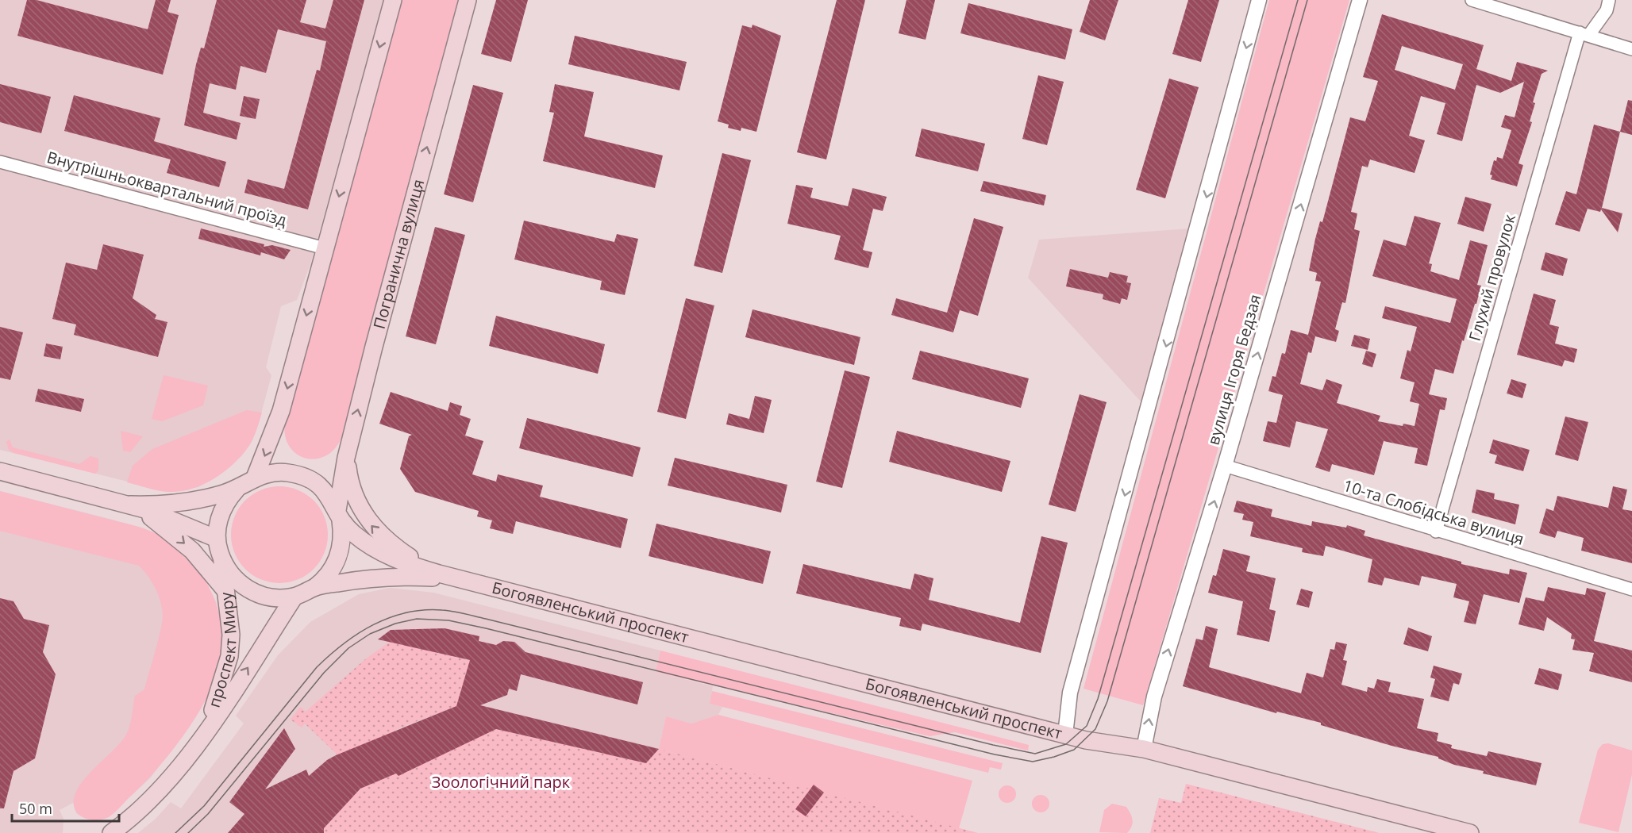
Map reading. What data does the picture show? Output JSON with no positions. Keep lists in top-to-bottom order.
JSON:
{
  "streets": {
    "main road": ["Погранична вулиця", "Богоявленський проспект", "проспект Миру"],
    "street": [
      "Внутрішньоквартальний проїзд",
      "Глухий провулок",
      "вулиця Ігоря Бедзая",
      "10-та Слобідська вулиця"
    ]
  },
  "crossings": [
    ["Погранична вулиця", "Богоявленський проспект"],
    ["Погранична вулиця", "проспект Миру"],
    ["Глухий провулок", "10-та Слобідська вулиця"],
    ["вулиця Ігоря Бедзая", "10-та Слобідська вулиця"],
    ["вулиця Ігоря Бедзая", "Богоявленський проспект"],
    ["Богоявленський проспект", "проспект Миру"]
  ],
  "parks": ["Зоологічний парк"],
  "scale_bar": "50 m"
}
